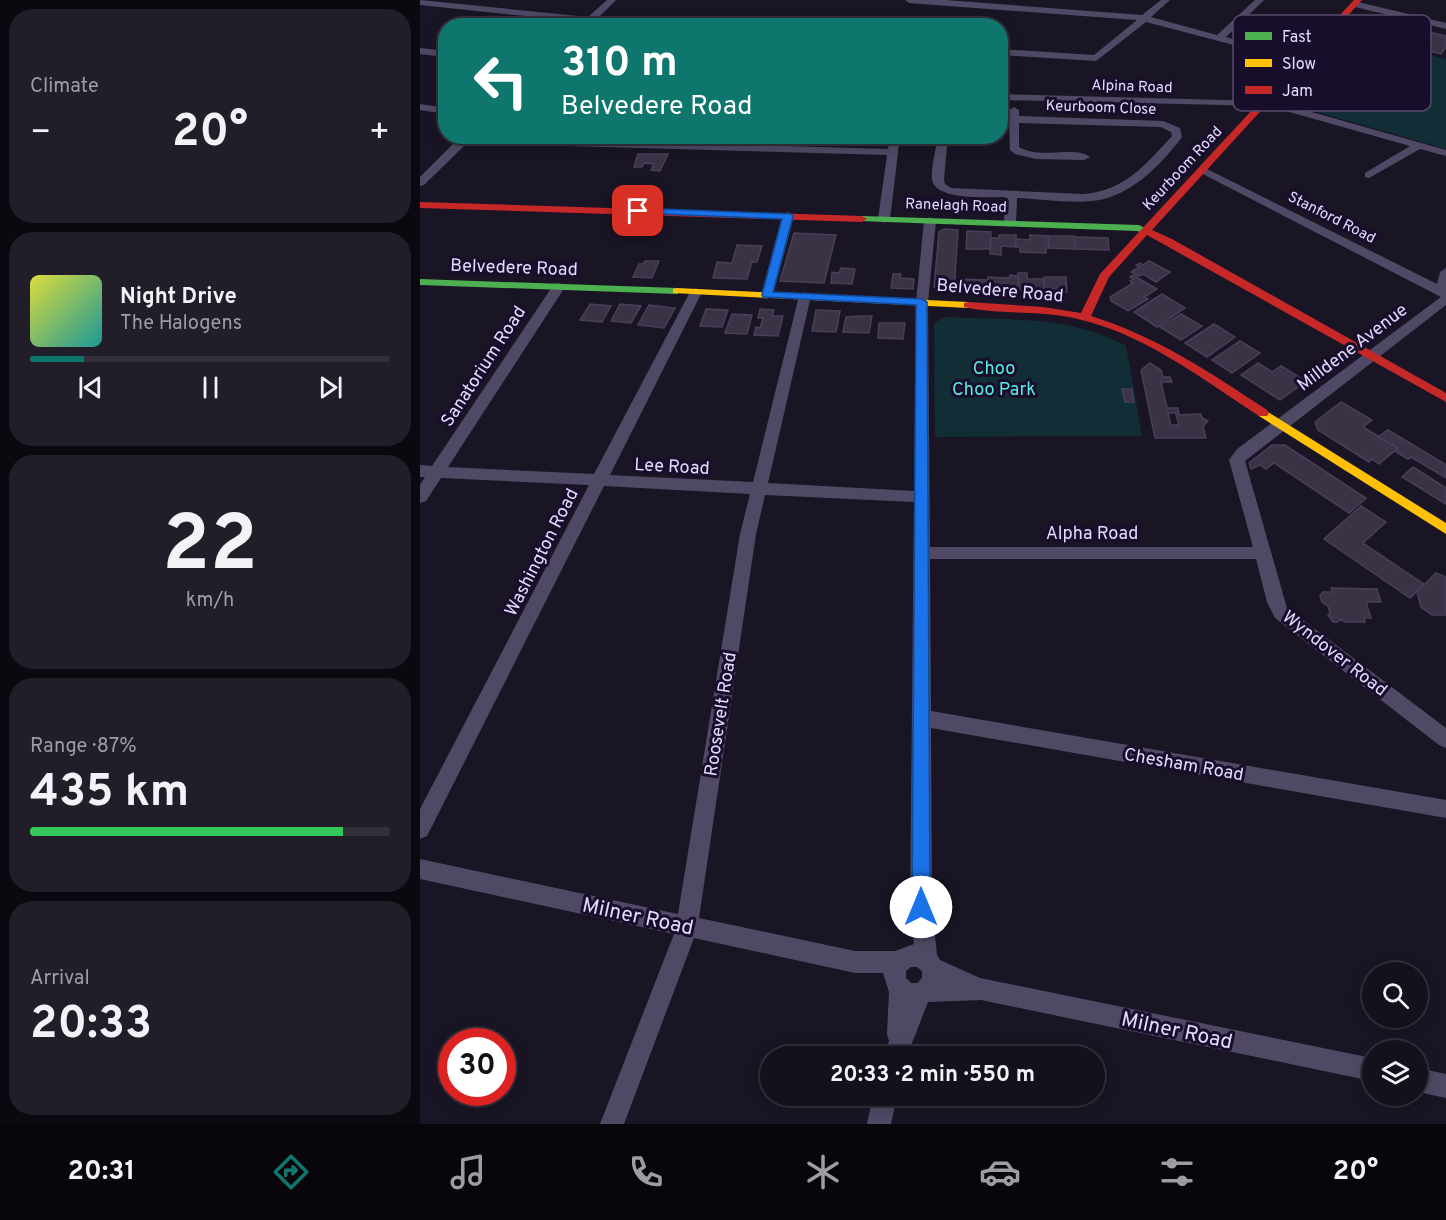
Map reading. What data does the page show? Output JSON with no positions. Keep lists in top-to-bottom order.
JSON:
{
  "streets": {
    "main road": ["Keurboom Road", "Ranelagh Road", "Belvedere Road"],
    "street": [
      "Alpina Road",
      "Keurboom Close",
      "Stanford Road",
      "Milldene Avenue",
      "Sanatorium Road",
      "Lee Road",
      "Alpha Road",
      "Washington Road",
      "Wyndover Road",
      "Roosevelt Road",
      "Chesham Road",
      "Milner Road"
    ]
  },
  "crossings": [
    ["Keurboom Road", "Ranelagh Road"],
    ["Keurboom Road", "Stanford Road"],
    ["Keurboom Road", "Belvedere Road"],
    ["Ranelagh Road", "Milldene Avenue"],
    ["Stanford Road", "Milldene Avenue"],
    ["Belvedere Road", "Milldene Avenue"],
    ["Belvedere Road", "Sanatorium Road"],
    ["Belvedere Road", "Washington Road"],
    ["Belvedere Road", "Wyndover Road"],
    ["Belvedere Road", "Roosevelt Road"],
    ["Milldene Avenue", "Wyndover Road"],
    ["Sanatorium Road", "Lee Road"],
    ["Lee Road", "Washington Road"],
    ["Lee Road", "Roosevelt Road"],
    ["Alpha Road", "Wyndover Road"],
    ["Roosevelt Road", "Milner Road"]
  ],
  "parks": ["Choo Choo Park"],
  "legend": ["Fast", "Slow", "Jam"],
  "page": {
    "tile": [
      "Climate",
      ["22", "km/h"],
      ["Range · 87%", "435 km"],
      ["Arrival", "20:33"]
    ],
    "turn": ["310 m", "Belvedere Road"],
    "heat": ["−", "20°", "+"],
    "song": ["Night Drive", "The Halogens"],
    "limit": "30",
    "trip": "20:33 · 2 min · 550 m",
    "tabs": ["20:31", "20°"]
  }
}
